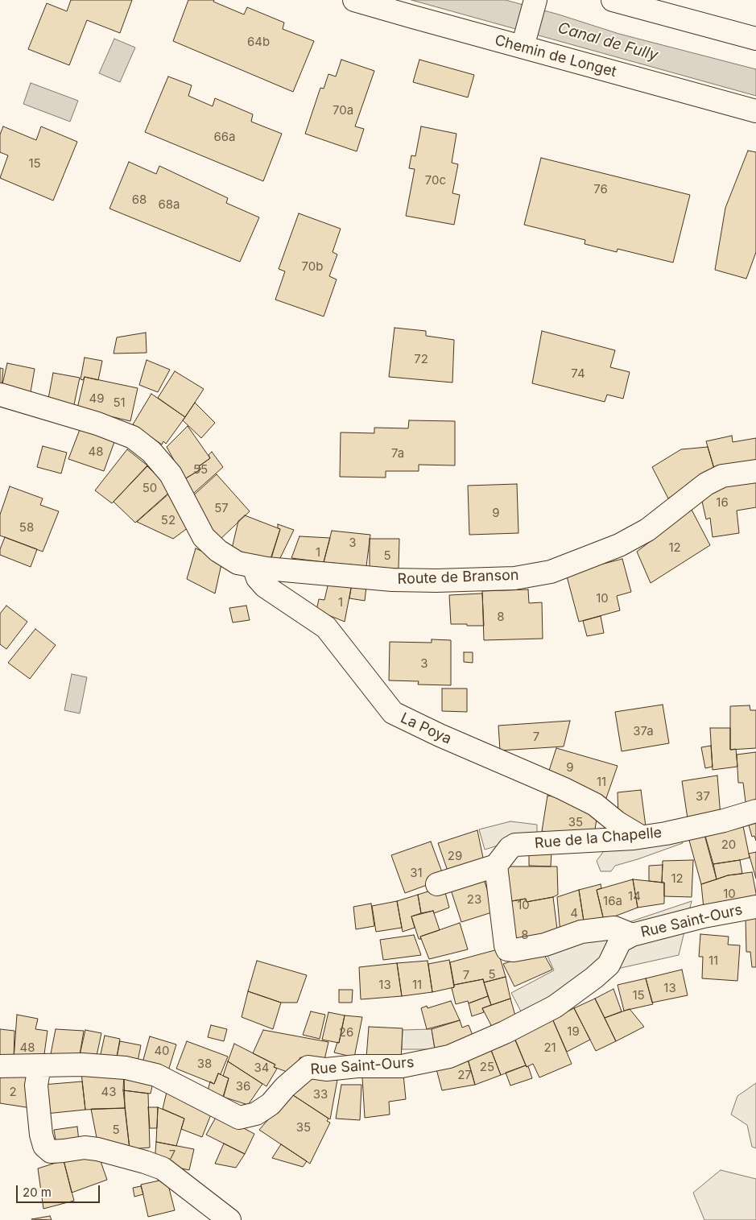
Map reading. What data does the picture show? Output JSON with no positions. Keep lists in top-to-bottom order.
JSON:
{
  "streets": {
    "street": [
      "Chemin de Longet",
      "Route de Branson",
      "La Poya",
      "Rue de la Chapelle",
      "Rue Saint-Ours"
    ]
  },
  "crossings": [
    ["Route de Branson", "La Poya"],
    ["La Poya", "Rue de la Chapelle"]
  ],
  "water": ["Canal de Fully"],
  "house_numbers": [
    "64b",
    "70a",
    "66a",
    "15",
    "70c",
    "76",
    "68",
    "68a",
    "70b",
    "72",
    "74",
    "49",
    "51",
    "48",
    "7a",
    "55",
    "50",
    "16",
    "57",
    "9",
    "52",
    "58",
    "3",
    "12",
    "1",
    "5",
    "10",
    "1",
    "8",
    "3",
    "37a",
    "7",
    "9",
    "11",
    "37",
    "35",
    "20",
    "29",
    "31",
    "12",
    "10",
    "14",
    "23",
    "16a",
    "10",
    "4",
    "8",
    "11",
    "5",
    "7",
    "13",
    "11",
    "13",
    "15",
    "19",
    "26",
    "48",
    "21",
    "40",
    "38",
    "25",
    "34",
    "27",
    "36",
    "2",
    "43",
    "33",
    "35",
    "5",
    "7"
  ],
  "scale_bar": "20 m"
}
